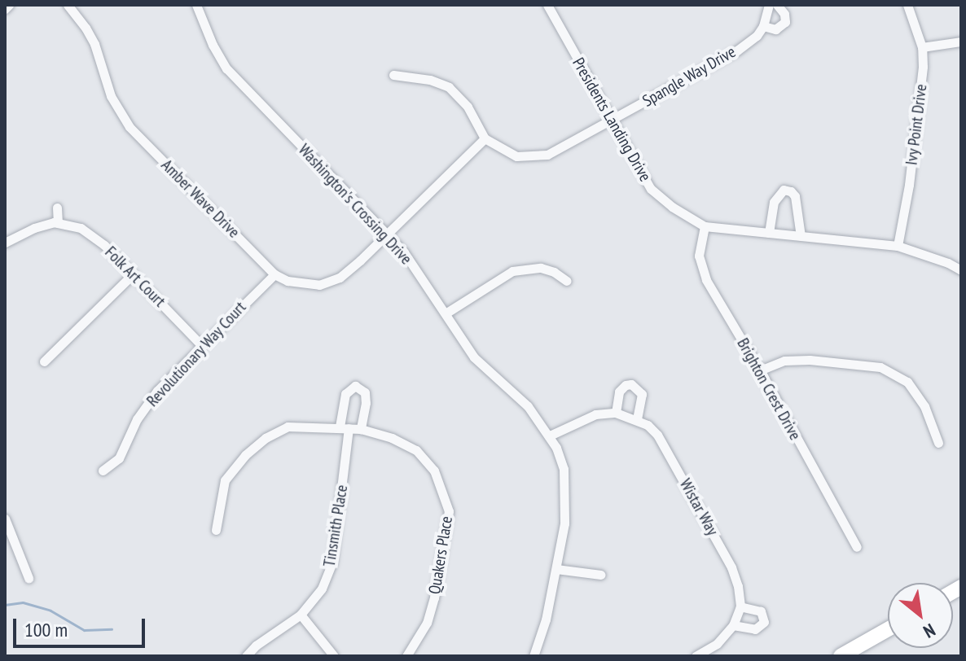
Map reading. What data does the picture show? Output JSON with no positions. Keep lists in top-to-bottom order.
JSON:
{
  "streets": {
    "street": [
      "Spangle Way Drive",
      "Presidents Landing Drive",
      "Ivy Point Drive",
      "Amber Wave Drive",
      "Washington's Crossing Drive",
      "Folk Art Court",
      "Revolutionary Way Court",
      "Brighton Crest Drive",
      "Wistar Way",
      "Tinsmith Place",
      "Quakers Place"
    ]
  },
  "crossings": [
    ["Spangle Way Drive", "Presidents Landing Drive"],
    ["Spangle Way Drive", "Amber Wave Drive"],
    ["Presidents Landing Drive", "Ivy Point Drive"],
    ["Presidents Landing Drive", "Brighton Crest Drive"],
    ["Amber Wave Drive", "Washington's Crossing Drive"],
    ["Amber Wave Drive", "Revolutionary Way Court"],
    ["Washington's Crossing Drive", "Wistar Way"],
    ["Folk Art Court", "Revolutionary Way Court"],
    ["Tinsmith Place", "Quakers Place"]
  ],
  "scale_bar": "100 m",
  "north": "bottom right"
}
